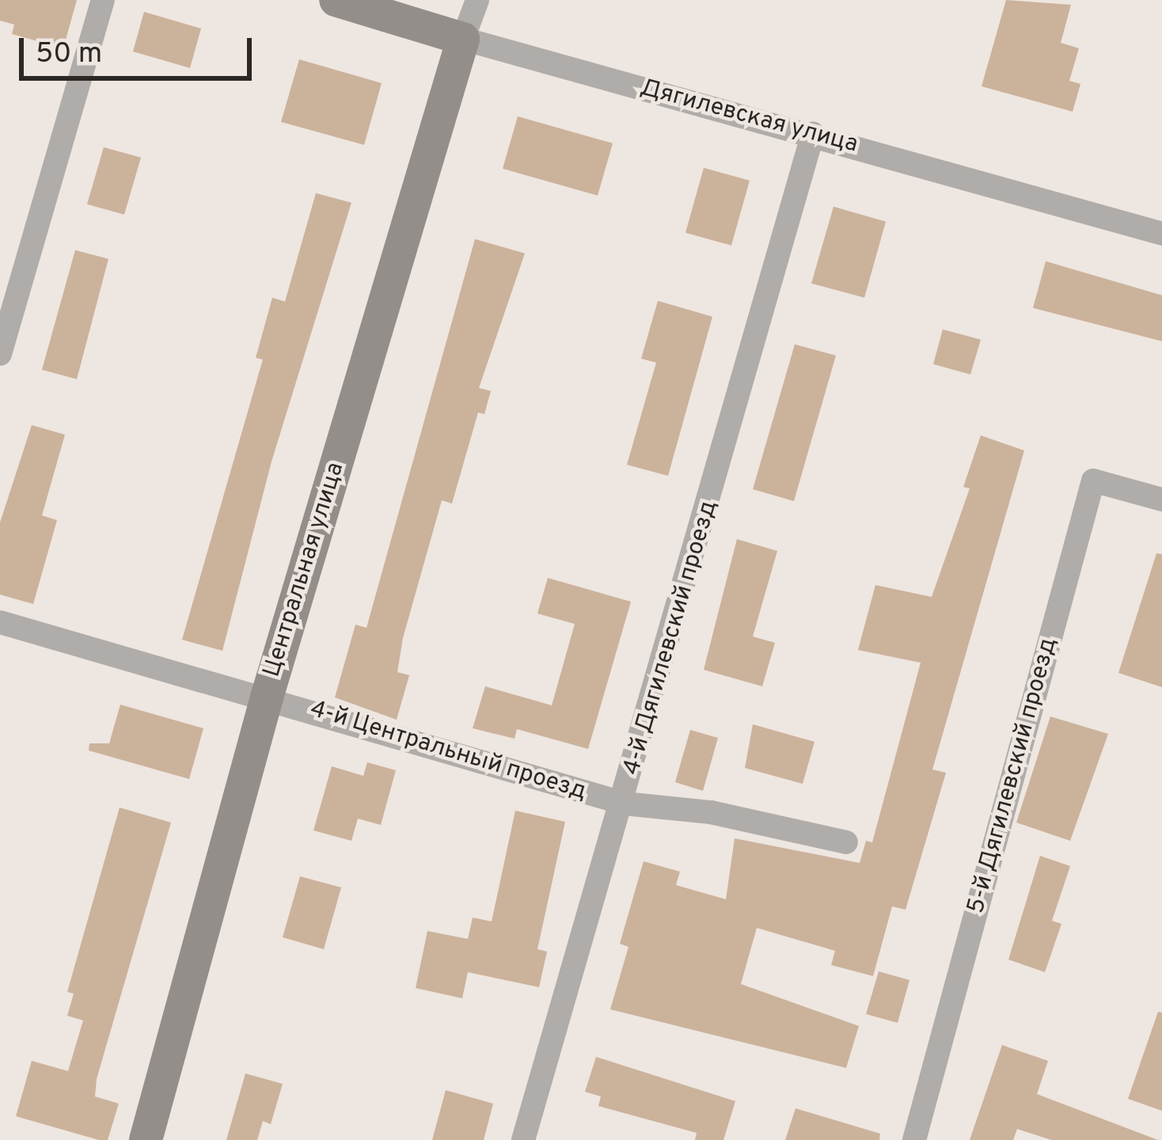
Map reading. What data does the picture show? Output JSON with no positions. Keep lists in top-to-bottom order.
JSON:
{
  "streets": {
    "street": [
      "Дягилевская улица",
      "Центральная улица",
      "4-й Дягилевский проезд",
      "4-й Центральный проезд",
      "5-й Дягилевский проезд"
    ]
  },
  "crossings": [
    ["Дягилевская улица", "Центральная улица"],
    ["Дягилевская улица", "4-й Дягилевский проезд"],
    ["Центральная улица", "4-й Центральный проезд"],
    ["4-й Дягилевский проезд", "4-й Центральный проезд"]
  ],
  "scale_bar": "50 m"
}
